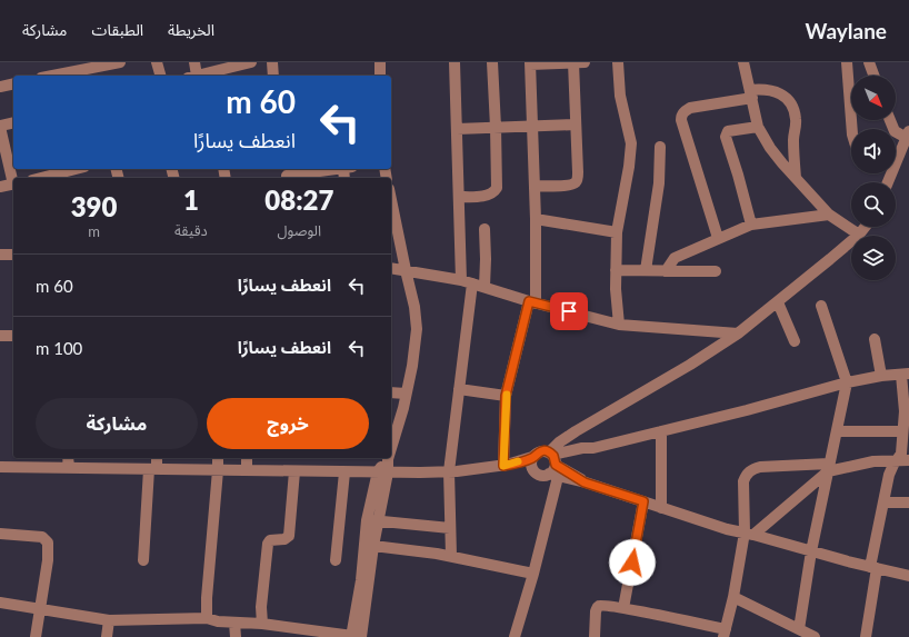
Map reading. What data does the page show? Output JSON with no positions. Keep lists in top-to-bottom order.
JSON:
{
  "north": "bottom right",
  "page": {
    "header": "Waylane",
    "nav": ["الخريطة", "الطبقات", "مشاركة"],
    "turn": ["60 m", "انعطف يسارًا"],
    "eta": [
      "08:27",
      "الوصول",
      "1",
      "دقيقة",
      "390",
      "m"
    ],
    "list": [
      {
        "name": "انعطف يسارًا",
        "value": "60 m"
      },
      {
        "name": "انعطف يسارًا",
        "value": "100 m"
      }
    ],
    "buttons": ["خروج", "مشاركة"]
  }
}
